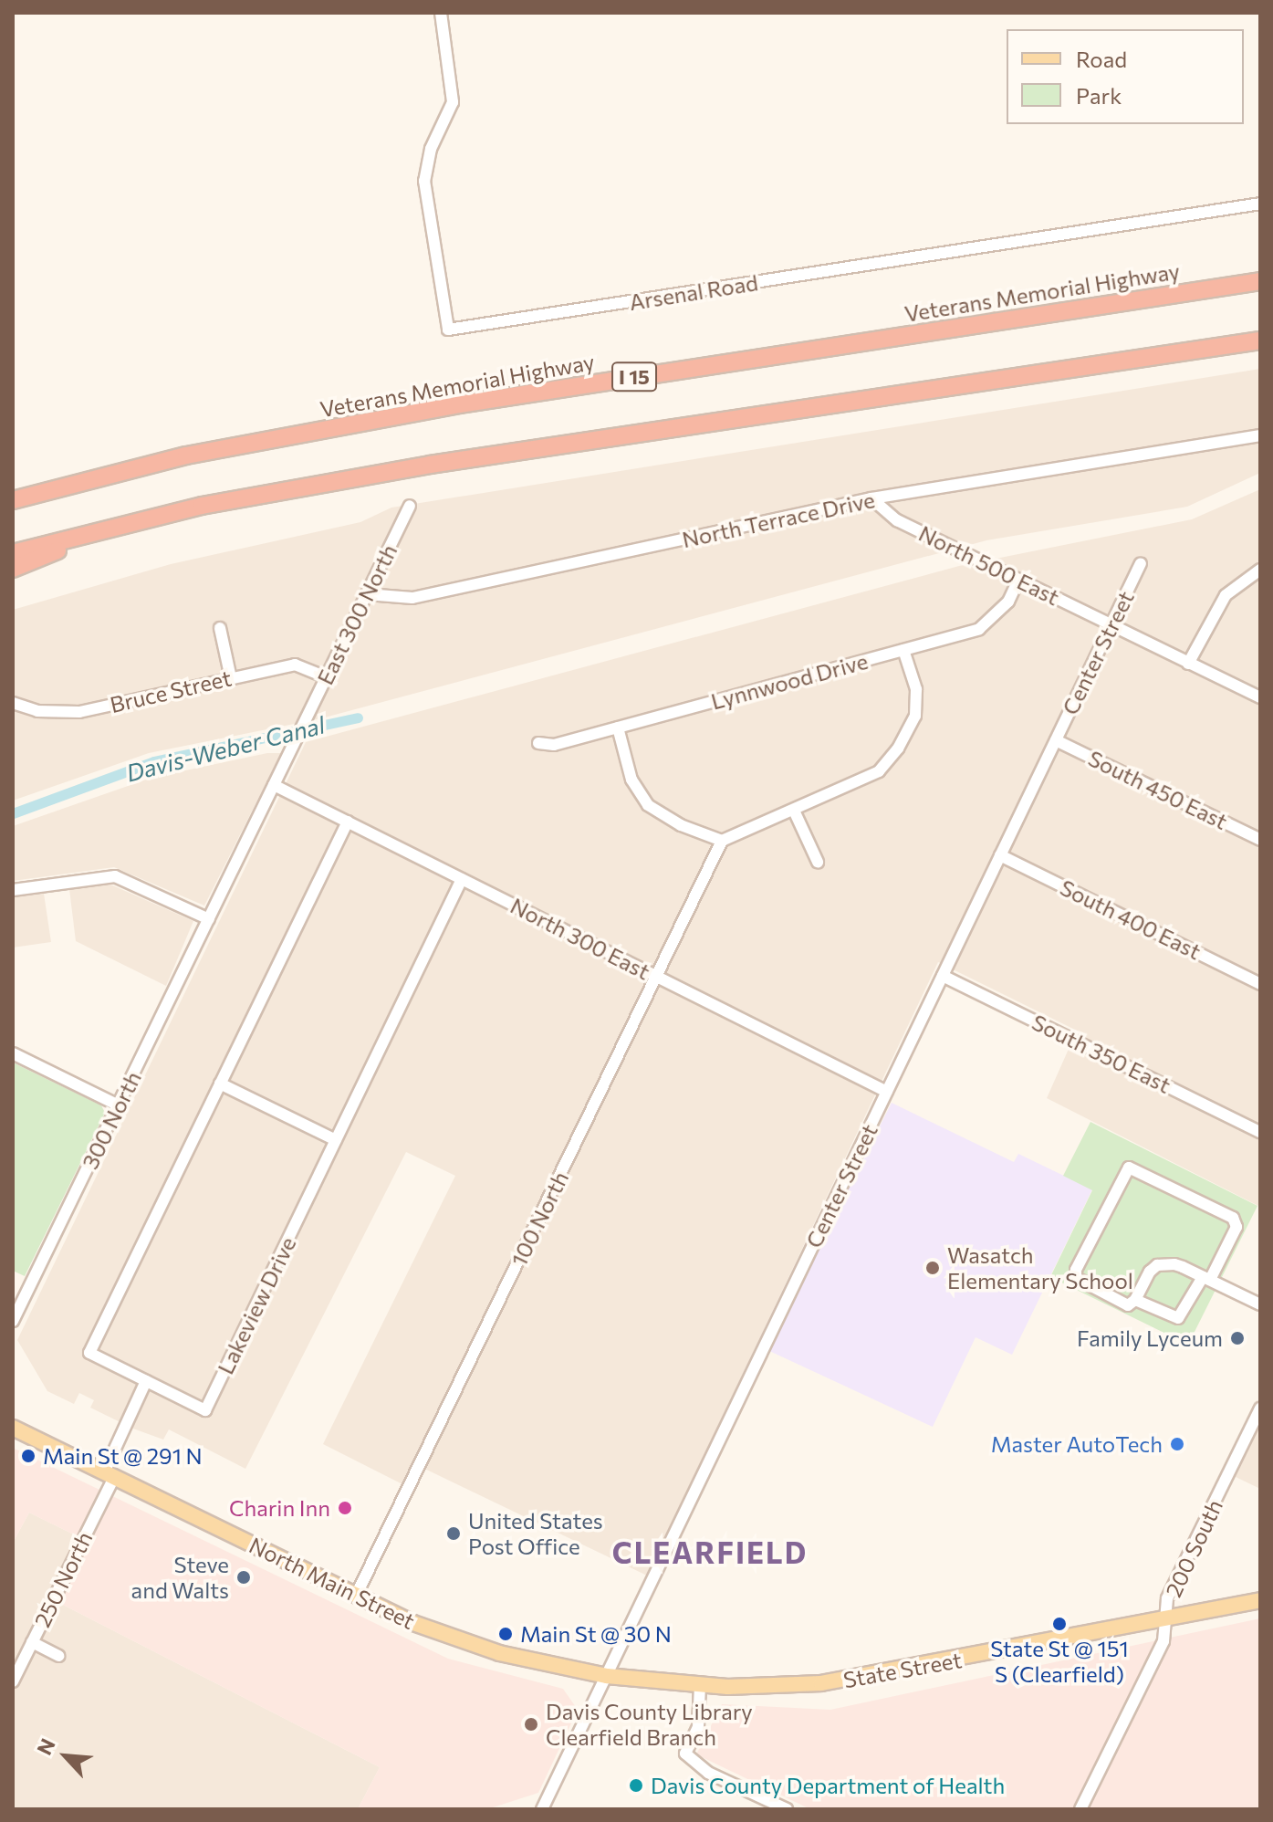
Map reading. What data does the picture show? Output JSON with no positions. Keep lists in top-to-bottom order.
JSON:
{
  "streets": {
    "highway": ["Veterans Memorial Highway", "I 15"],
    "main road": ["North Main Street", "State Street"],
    "street": [
      "Arsenal Road",
      "North Terrace Drive",
      "North 500 East",
      "East 300 North",
      "Center Street",
      "Lynnwood Drive",
      "Bruce Street",
      "South 450 East",
      "South 400 East",
      "North 300 East",
      "South 350 East",
      "300 North",
      "100 North",
      "Lakeview Drive",
      "200 South",
      "250 North"
    ]
  },
  "crossings": [
    ["North Terrace Drive", "North 500 East"],
    ["North Terrace Drive", "East 300 North"],
    ["North 500 East", "Center Street"],
    ["North 500 East", "Lynnwood Drive"],
    ["East 300 North", "Bruce Street"],
    ["East 300 North", "North 300 East"],
    ["East 300 North", "300 North"],
    ["Center Street", "South 450 East"],
    ["Center Street", "South 400 East"],
    ["Center Street", "North 300 East"],
    ["Center Street", "South 350 East"],
    ["Center Street", "State Street"],
    ["North 300 East", "100 North"],
    ["North 300 East", "Lakeview Drive"],
    ["100 North", "North Main Street"],
    ["200 South", "State Street"],
    ["250 North", "North Main Street"],
    ["North Main Street", "State Street"]
  ],
  "districts": ["CLEARFIELD"],
  "water": ["Davis-Weber Canal"],
  "places": [
    "Wasatch Elementary School",
    "Family Lyceum",
    "Master AutoTech",
    "Main St @ 291 N",
    "Charin Inn",
    "United States Post Office",
    "Steve and Walts",
    "State St @ 151 S (Clearfield)",
    "Main St @ 30 N",
    "Davis County Library Clearfield Branch",
    "Davis County Department of Health"
  ],
  "legend": ["Road", "Park"],
  "north": "top left"
}
